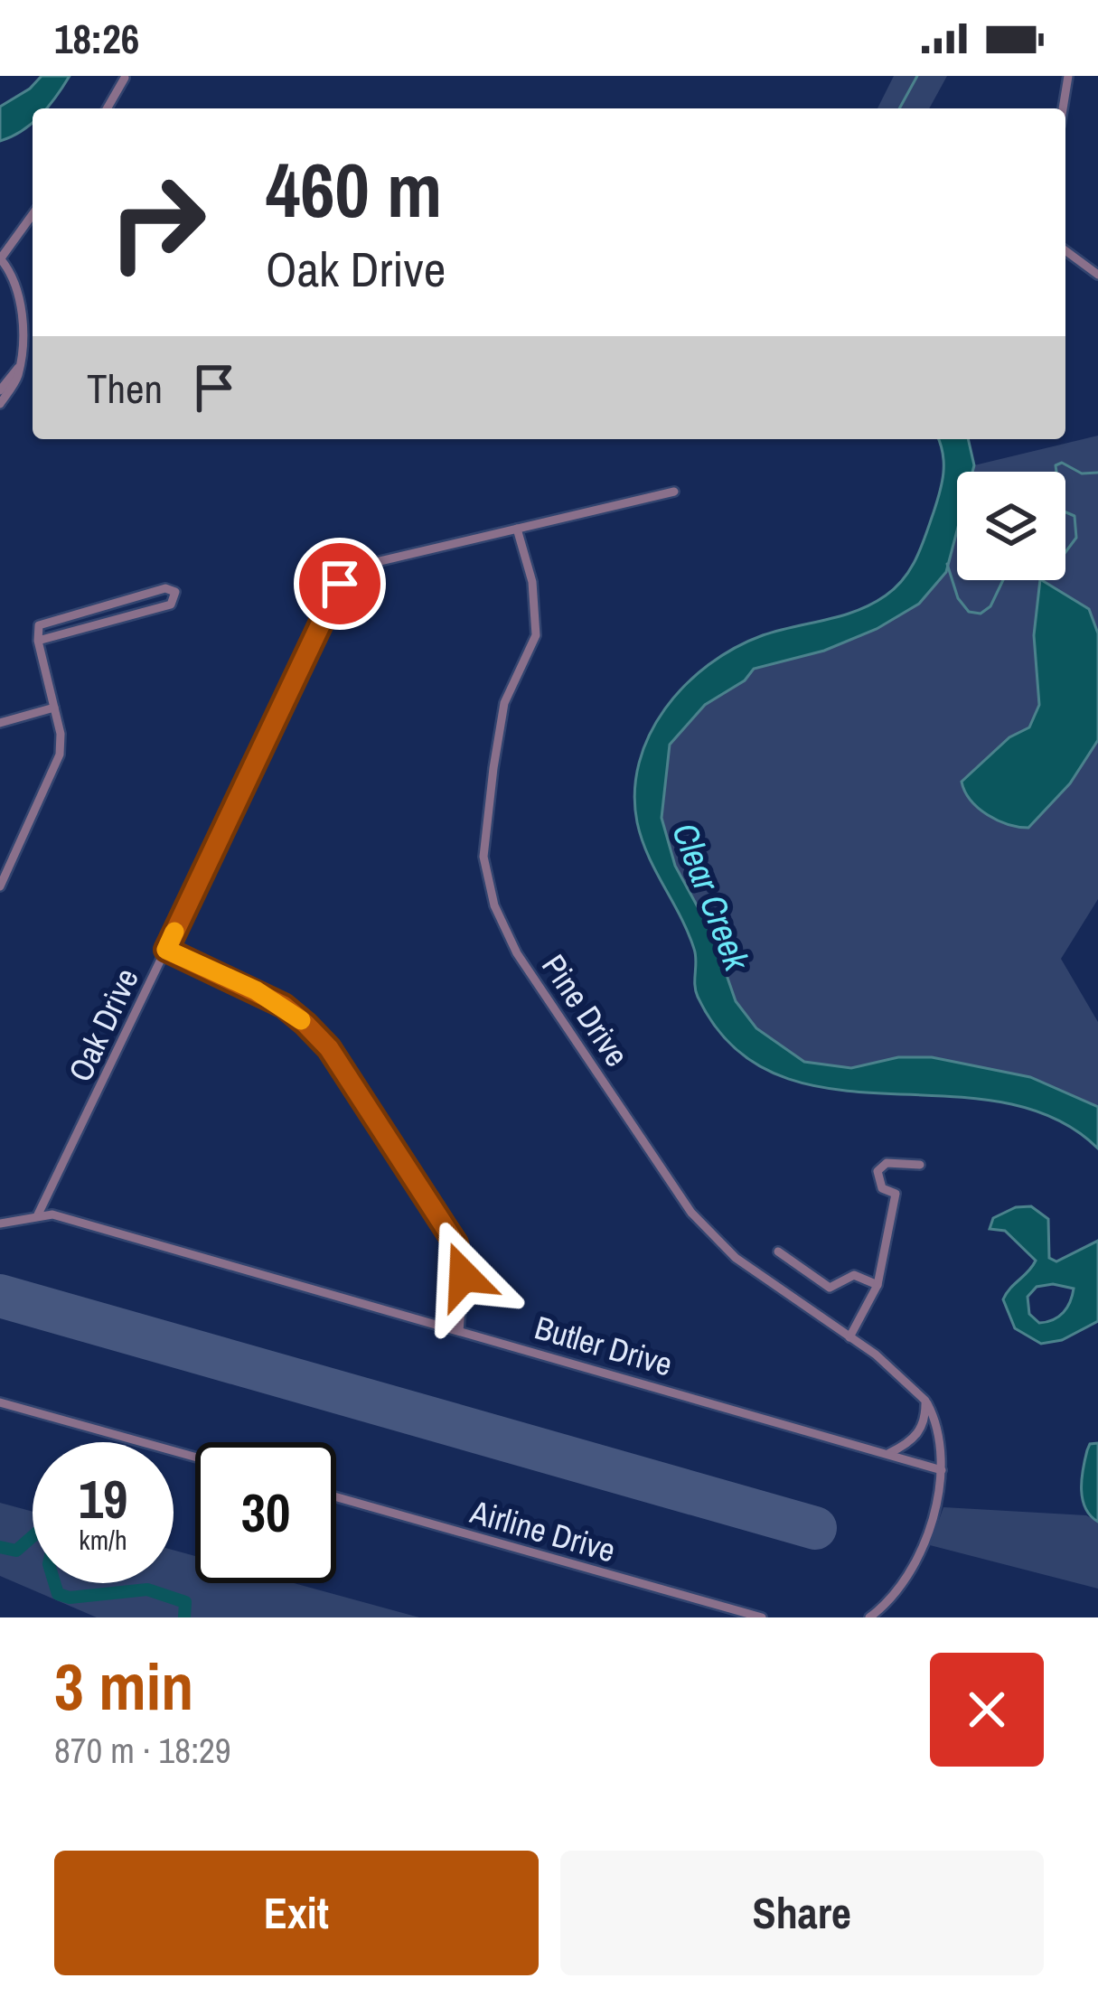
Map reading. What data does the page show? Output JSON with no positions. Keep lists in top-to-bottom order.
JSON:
{
  "streets": {
    "street": [
      "Pine Drive",
      "Oak Drive",
      "Butler Drive",
      "Airline Drive"
    ]
  },
  "crossings": [
    ["Pine Drive", "Oak Drive"],
    ["Oak Drive", "Butler Drive"]
  ],
  "water": ["Clear Creek"],
  "page": {
    "status": "18:26",
    "turn": ["460 m", "Oak Drive"],
    "then": "Then",
    "speed": "19 km/h",
    "limit": "30",
    "heading": ["3 min", "870 m · 18:29"],
    "buttons": ["Exit", "Share"]
  }
}
